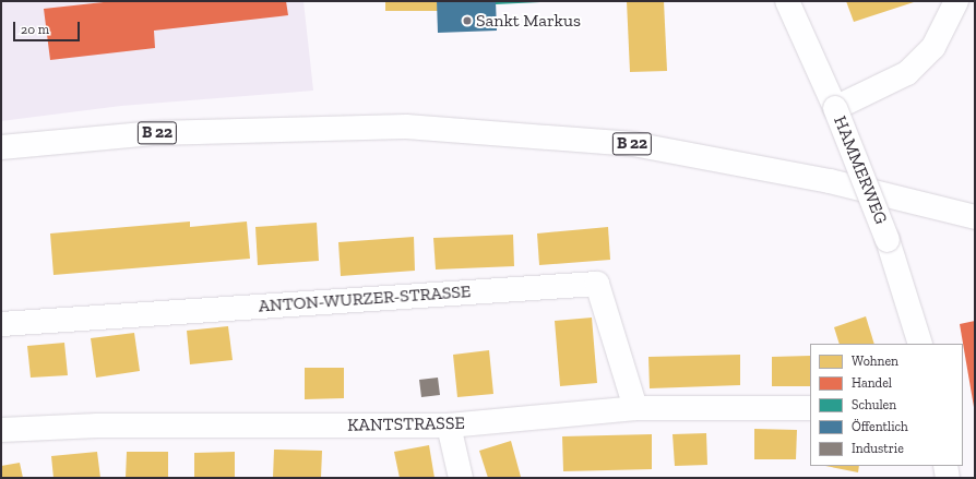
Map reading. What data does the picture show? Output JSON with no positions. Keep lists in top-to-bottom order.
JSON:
{
  "streets": {
    "street": [
      "B 22",
      "HAMMERWEG",
      "ANTON-WURZER-STRASSE",
      "KANTSTRASSE"
    ]
  },
  "crossings": [
    ["ANTON-WURZER-STRASSE", "KANTSTRASSE"]
  ],
  "places": ["Sankt Markus"],
  "legend": [
    "Wohnen",
    "Handel",
    "Schulen",
    "Öffentlich",
    "Industrie"
  ],
  "scale_bar": "20 m"
}
